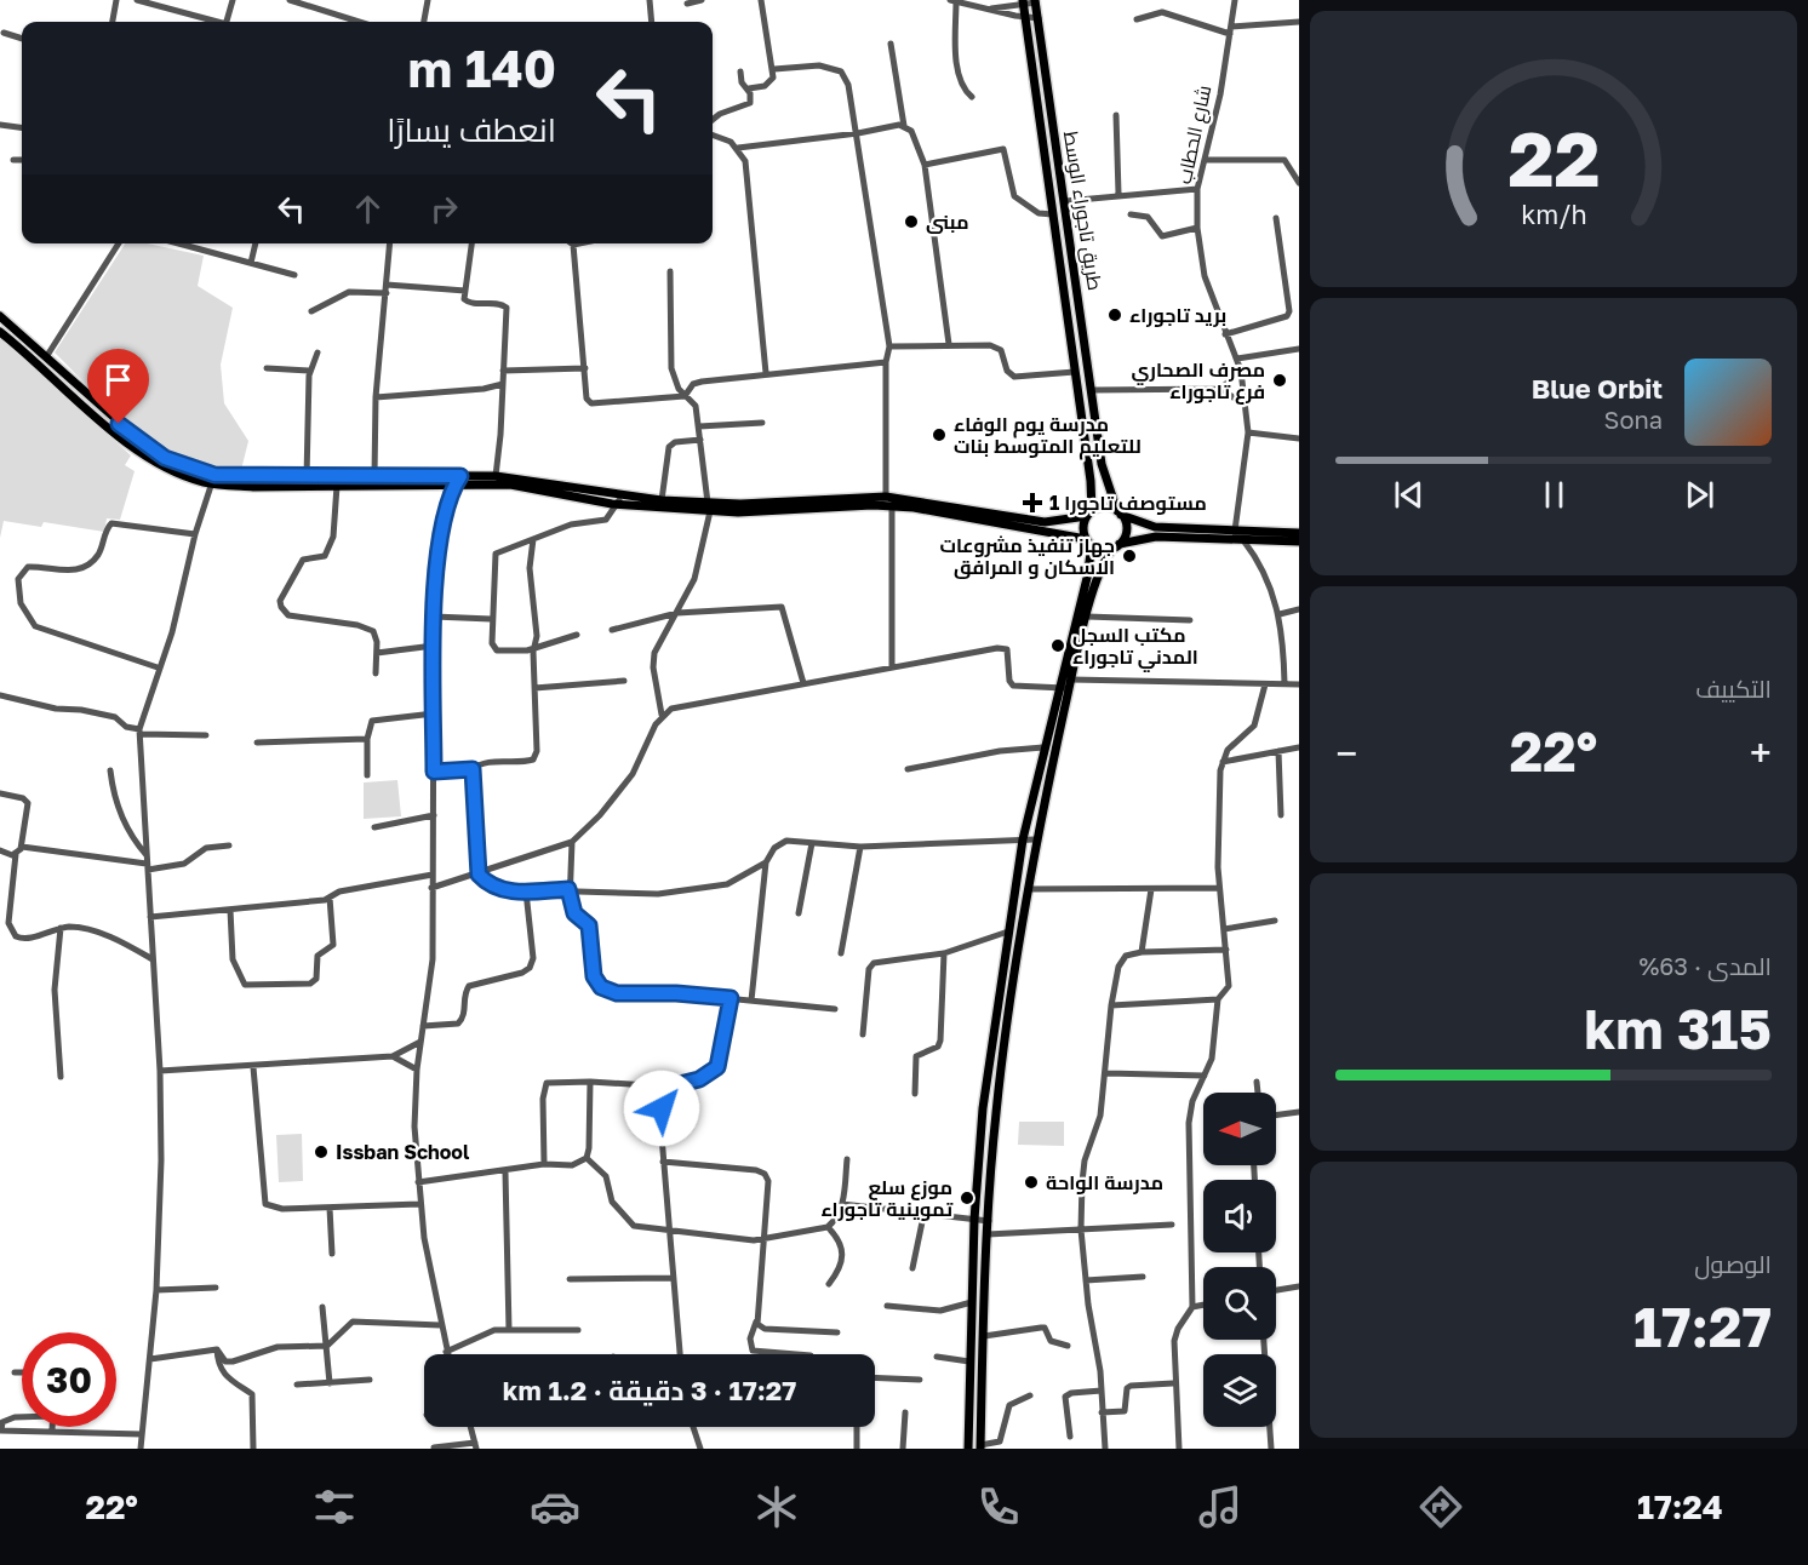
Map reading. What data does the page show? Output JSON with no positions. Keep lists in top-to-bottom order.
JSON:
{
  "streets": {
    "main road": ["طريق تاجوراء الوسط"],
    "street": ["شارع الحطاب"]
  },
  "places": {
    "other": [
      "مبنى",
      "بريد تاجوراء",
      "مصرف الصحاري فرع تاجوراء",
      "مدرسة يوم الوفاء للتعليم المتوسط بنات",
      "جهاز تنفيذ مشروعات الاسكان و المرافق",
      "مكتب السجل المدني تاجوراء",
      "Issban School",
      "مدرسة الواحة",
      "موزع سلع تموينية تاجوراء"
    ],
    "health": ["مستوصف تاجورا 1"]
  },
  "north": "left",
  "page": {
    "turn": ["140 m", "انعطف يسارًا"],
    "song": ["Blue Orbit", "Sona"],
    "tile": [
      "التكييف",
      ["المدى · 63%", "315 km"],
      ["الوصول", "17:27"]
    ],
    "heat": ["−", "22°", "+"],
    "limit": "30",
    "trip": "17:27 · 3 دقيقة · 1.2 km",
    "tabs": ["17:24", "22°"],
    "gauge": ["22", "km/h"]
  }
}
